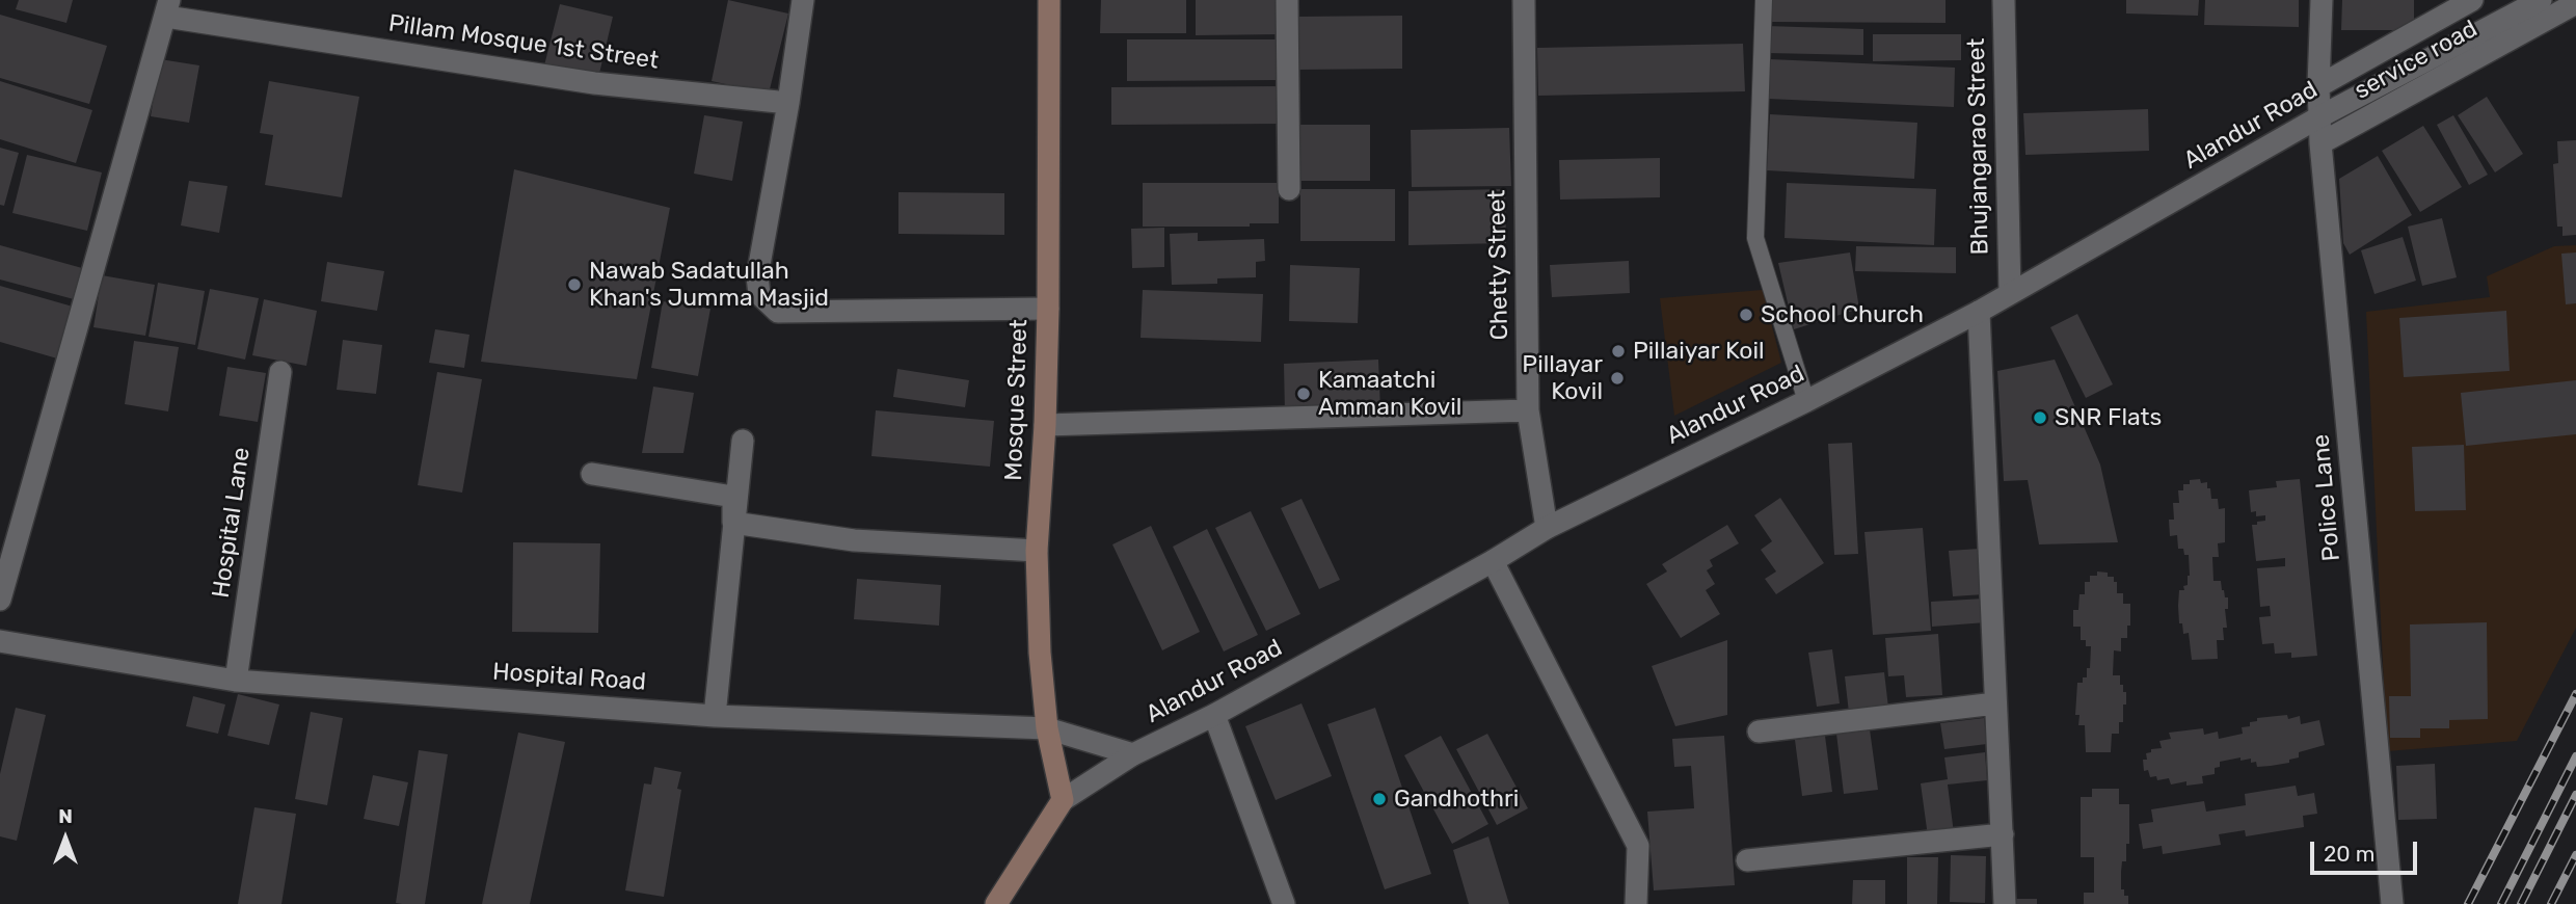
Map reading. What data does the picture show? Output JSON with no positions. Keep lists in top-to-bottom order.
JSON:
{
  "streets": {
    "main road": ["Alandur Road", "Mosque Street"],
    "street": [
      "Pillam Mosque 1st Street",
      "service road",
      "Bhujangarao Street",
      "Chetty Street",
      "Police Lane",
      "Hospital Lane",
      "Hospital Road"
    ]
  },
  "crossings": [
    ["service road", "Police Lane"],
    ["Alandur Road", "Bhujangarao Street"],
    ["Alandur Road", "Chetty Street"],
    ["Alandur Road", "Mosque Street"],
    ["Alandur Road", "Police Lane"],
    ["Alandur Road", "Hospital Road"],
    ["Mosque Street", "Hospital Road"],
    ["Hospital Lane", "Hospital Road"]
  ],
  "places": [
    "Nawab Sadatullah Khan's Jumma Masjid",
    "School Church",
    "Pillaiyar Koil",
    "Pillayar Kovil",
    "Kamaatchi Amman Kovil",
    "SNR Flats",
    "Gandhothri"
  ],
  "scale_bar": "20 m",
  "north": "top"
}
